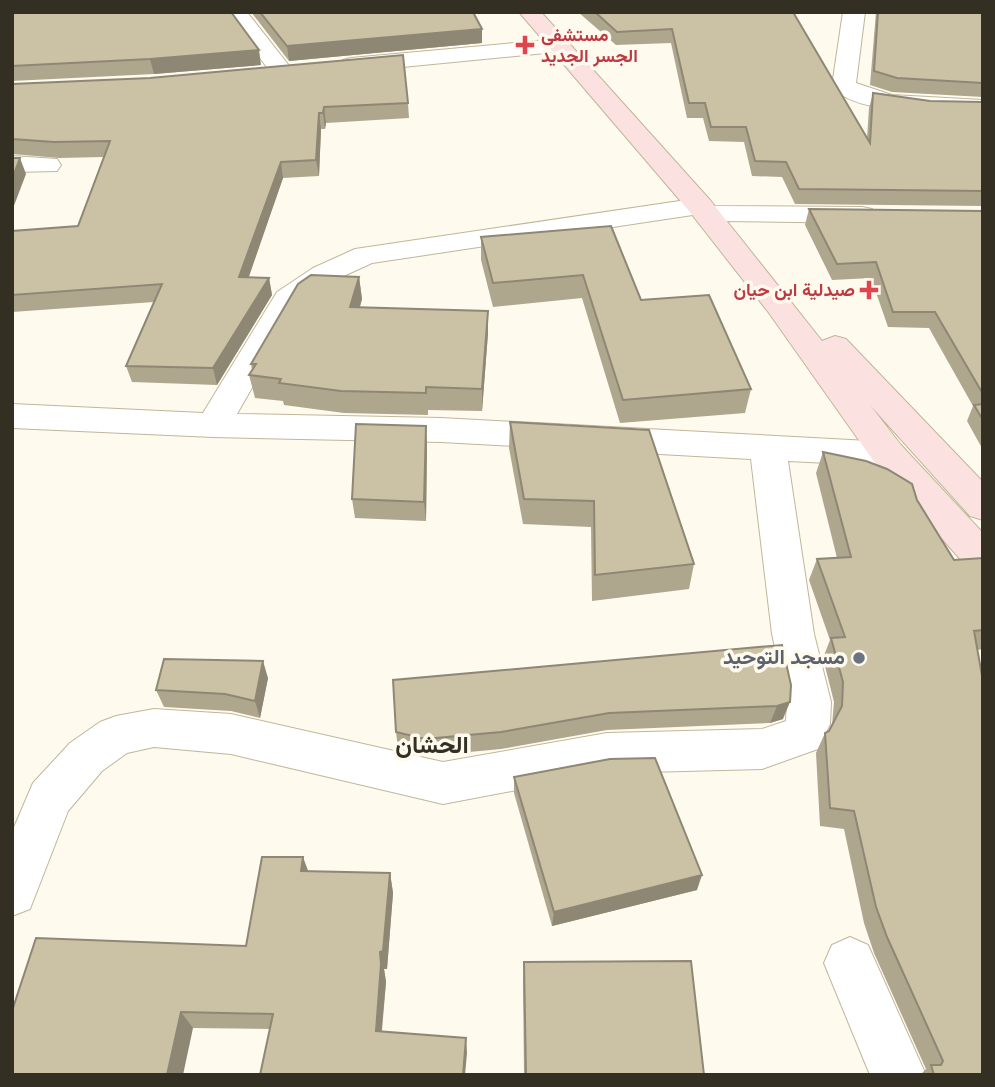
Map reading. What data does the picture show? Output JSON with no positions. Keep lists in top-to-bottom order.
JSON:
{
  "districts": ["الحشان"],
  "places": {
    "health": ["مستشفى الجسر الجديد", "صيدلية ابن حيان"],
    "other": ["مسجد التوحيد"]
  }
}
